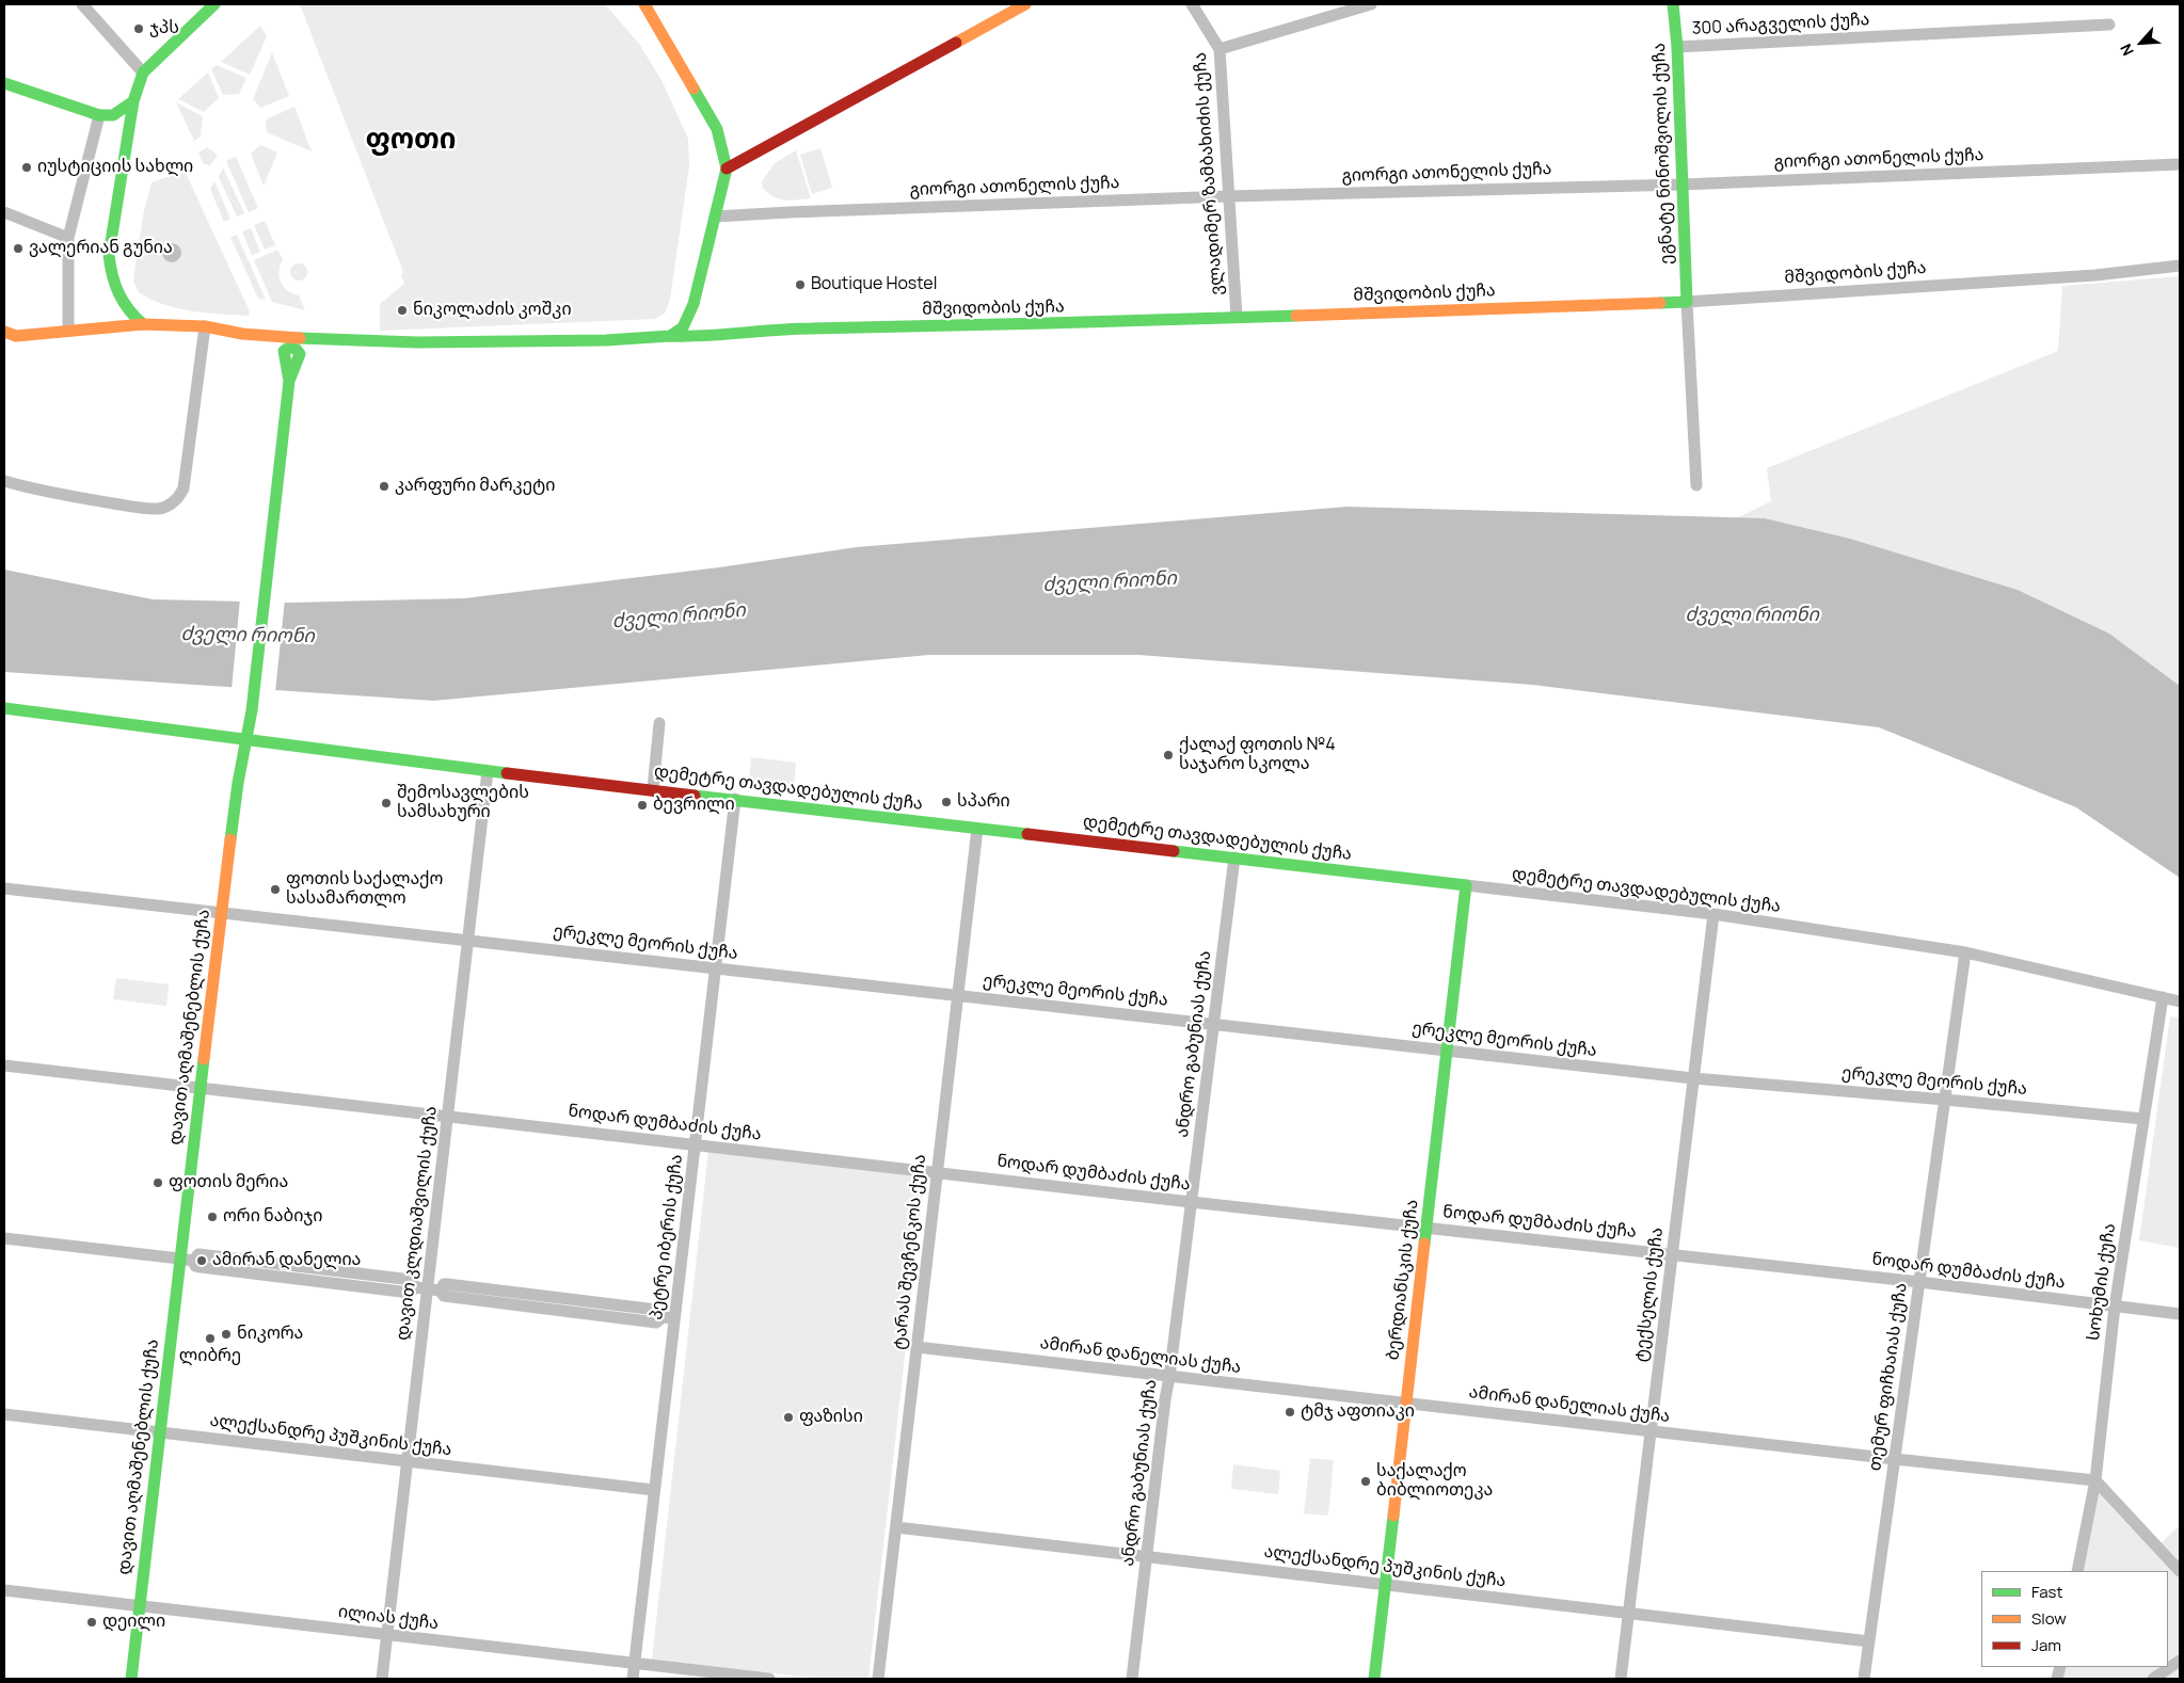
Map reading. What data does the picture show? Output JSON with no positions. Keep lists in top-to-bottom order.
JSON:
{
  "streets": {
    "street": [
      "300 არაგველის ქუჩა",
      "ეგნატე ნინოშვილის ქუჩა",
      "გიორგი ათონელის ქუჩა",
      "ვლადიმერ ზამბახიძის ქუჩა",
      "მშვიდობის ქუჩა",
      "დემეტრე თავდადებულის ქუჩა",
      "ერეკლე მეორის ქუჩა",
      "დავით აღმაშენებლის ქუჩა",
      "ანდრო გაბუნიას ქუჩა",
      "ნოდარ დუმბაძის ქუჩა",
      "დავით კლდიაშვილის ქუჩა",
      "პეტრე იბერის ქუჩა",
      "ტარას შევჩენკოს ქუჩა",
      "ბერდიანსკის ქუჩა",
      "სოხუმის ქუჩა",
      "ტექსელის ქუჩა",
      "ამირან დანელიას ქუჩა",
      "თემურ ფიჩხაიას ქუჩა",
      "ალექსანდრე პუშკინის ქუჩა",
      "ილიას ქუჩა"
    ]
  },
  "crossings": [
    ["300 არაგველის ქუჩა", "ეგნატე ნინოშვილის ქუჩა"],
    ["ეგნატე ნინოშვილის ქუჩა", "გიორგი ათონელის ქუჩა"],
    ["ეგნატე ნინოშვილის ქუჩა", "მშვიდობის ქუჩა"],
    ["გიორგი ათონელის ქუჩა", "ვლადიმერ ზამბახიძის ქუჩა"],
    ["ვლადიმერ ზამბახიძის ქუჩა", "მშვიდობის ქუჩა"],
    ["დემეტრე თავდადებულის ქუჩა", "დავით აღმაშენებლის ქუჩა"],
    ["დემეტრე თავდადებულის ქუჩა", "ანდრო გაბუნიას ქუჩა"],
    ["დემეტრე თავდადებულის ქუჩა", "დავით კლდიაშვილის ქუჩა"],
    ["დემეტრე თავდადებულის ქუჩა", "პეტრე იბერის ქუჩა"],
    ["დემეტრე თავდადებულის ქუჩა", "ტარას შევჩენკოს ქუჩა"],
    ["დემეტრე თავდადებულის ქუჩა", "ბერდიანსკის ქუჩა"],
    ["დემეტრე თავდადებულის ქუჩა", "სოხუმის ქუჩა"],
    ["დემეტრე თავდადებულის ქუჩა", "ტექსელის ქუჩა"],
    ["დემეტრე თავდადებულის ქუჩა", "თემურ ფიჩხაიას ქუჩა"],
    ["ერეკლე მეორის ქუჩა", "დავით აღმაშენებლის ქუჩა"],
    ["ერეკლე მეორის ქუჩა", "ანდრო გაბუნიას ქუჩა"],
    ["ერეკლე მეორის ქუჩა", "დავით კლდიაშვილის ქუჩა"],
    ["ერეკლე მეორის ქუჩა", "პეტრე იბერის ქუჩა"],
    ["ერეკლე მეორის ქუჩა", "ტარას შევჩენკოს ქუჩა"],
    ["ერეკლე მეორის ქუჩა", "ბერდიანსკის ქუჩა"],
    ["ერეკლე მეორის ქუჩა", "სოხუმის ქუჩა"],
    ["ერეკლე მეორის ქუჩა", "ტექსელის ქუჩა"],
    ["ერეკლე მეორის ქუჩა", "თემურ ფიჩხაიას ქუჩა"],
    ["დავით აღმაშენებლის ქუჩა", "ნოდარ დუმბაძის ქუჩა"],
    ["დავით აღმაშენებლის ქუჩა", "ალექსანდრე პუშკინის ქუჩა"],
    ["დავით აღმაშენებლის ქუჩა", "ილიას ქუჩა"],
    ["ანდრო გაბუნიას ქუჩა", "ნოდარ დუმბაძის ქუჩა"],
    ["ანდრო გაბუნიას ქუჩა", "ამირან დანელიას ქუჩა"],
    ["ანდრო გაბუნიას ქუჩა", "ალექსანდრე პუშკინის ქუჩა"],
    ["ნოდარ დუმბაძის ქუჩა", "დავით კლდიაშვილის ქუჩა"],
    ["ნოდარ დუმბაძის ქუჩა", "პეტრე იბერის ქუჩა"],
    ["ნოდარ დუმბაძის ქუჩა", "ტარას შევჩენკოს ქუჩა"],
    ["ნოდარ დუმბაძის ქუჩა", "ბერდიანსკის ქუჩა"],
    ["ნოდარ დუმბაძის ქუჩა", "სოხუმის ქუჩა"],
    ["ნოდარ დუმბაძის ქუჩა", "ტექსელის ქუჩა"],
    ["ნოდარ დუმბაძის ქუჩა", "თემურ ფიჩხაიას ქუჩა"],
    ["დავით კლდიაშვილის ქუჩა", "ალექსანდრე პუშკინის ქუჩა"],
    ["დავით კლდიაშვილის ქუჩა", "ილიას ქუჩა"],
    ["პეტრე იბერის ქუჩა", "ალექსანდრე პუშკინის ქუჩა"],
    ["პეტრე იბერის ქუჩა", "ილიას ქუჩა"],
    ["ტარას შევჩენკოს ქუჩა", "ამირან დანელიას ქუჩა"],
    ["ტარას შევჩენკოს ქუჩა", "ალექსანდრე პუშკინის ქუჩა"],
    ["ბერდიანსკის ქუჩა", "ამირან დანელიას ქუჩა"],
    ["ბერდიანსკის ქუჩა", "ალექსანდრე პუშკინის ქუჩა"],
    ["სოხუმის ქუჩა", "ამირან დანელიას ქუჩა"],
    ["ტექსელის ქუჩა", "ამირან დანელიას ქუჩა"],
    ["ტექსელის ქუჩა", "ალექსანდრე პუშკინის ქუჩა"],
    ["ამირან დანელიას ქუჩა", "თემურ ფიჩხაიას ქუჩა"],
    ["თემურ ფიჩხაიას ქუჩა", "ალექსანდრე პუშკინის ქუჩა"]
  ],
  "districts": ["ფოთი"],
  "water": ["ძველი რიონი"],
  "places": [
    "ჯპს",
    "იუსტიციის სახლი",
    "ვალერიან გუნია",
    "Boutique Hostel",
    "ნიკოლაძის კოშკი",
    "კარფური მარკეტი",
    "ქალაქ ფოთის №4 საჯარო სკოლა",
    "სპარი",
    "შემოსავლების სამსახური",
    "ბევრილი",
    "ფოთის საქალაქო სასამართლო",
    "ფოთის მერია",
    "ორი ნაბიჯი",
    "ამირან დანელია",
    "ნიკორა",
    "ლიბრე",
    "ტმჯ აფთიაკი",
    "ფაზისი",
    "საქალაქო ბიბლიოთეკა",
    "დეილი"
  ],
  "legend": ["Fast", "Slow", "Jam"],
  "north": "bottom left"
}
